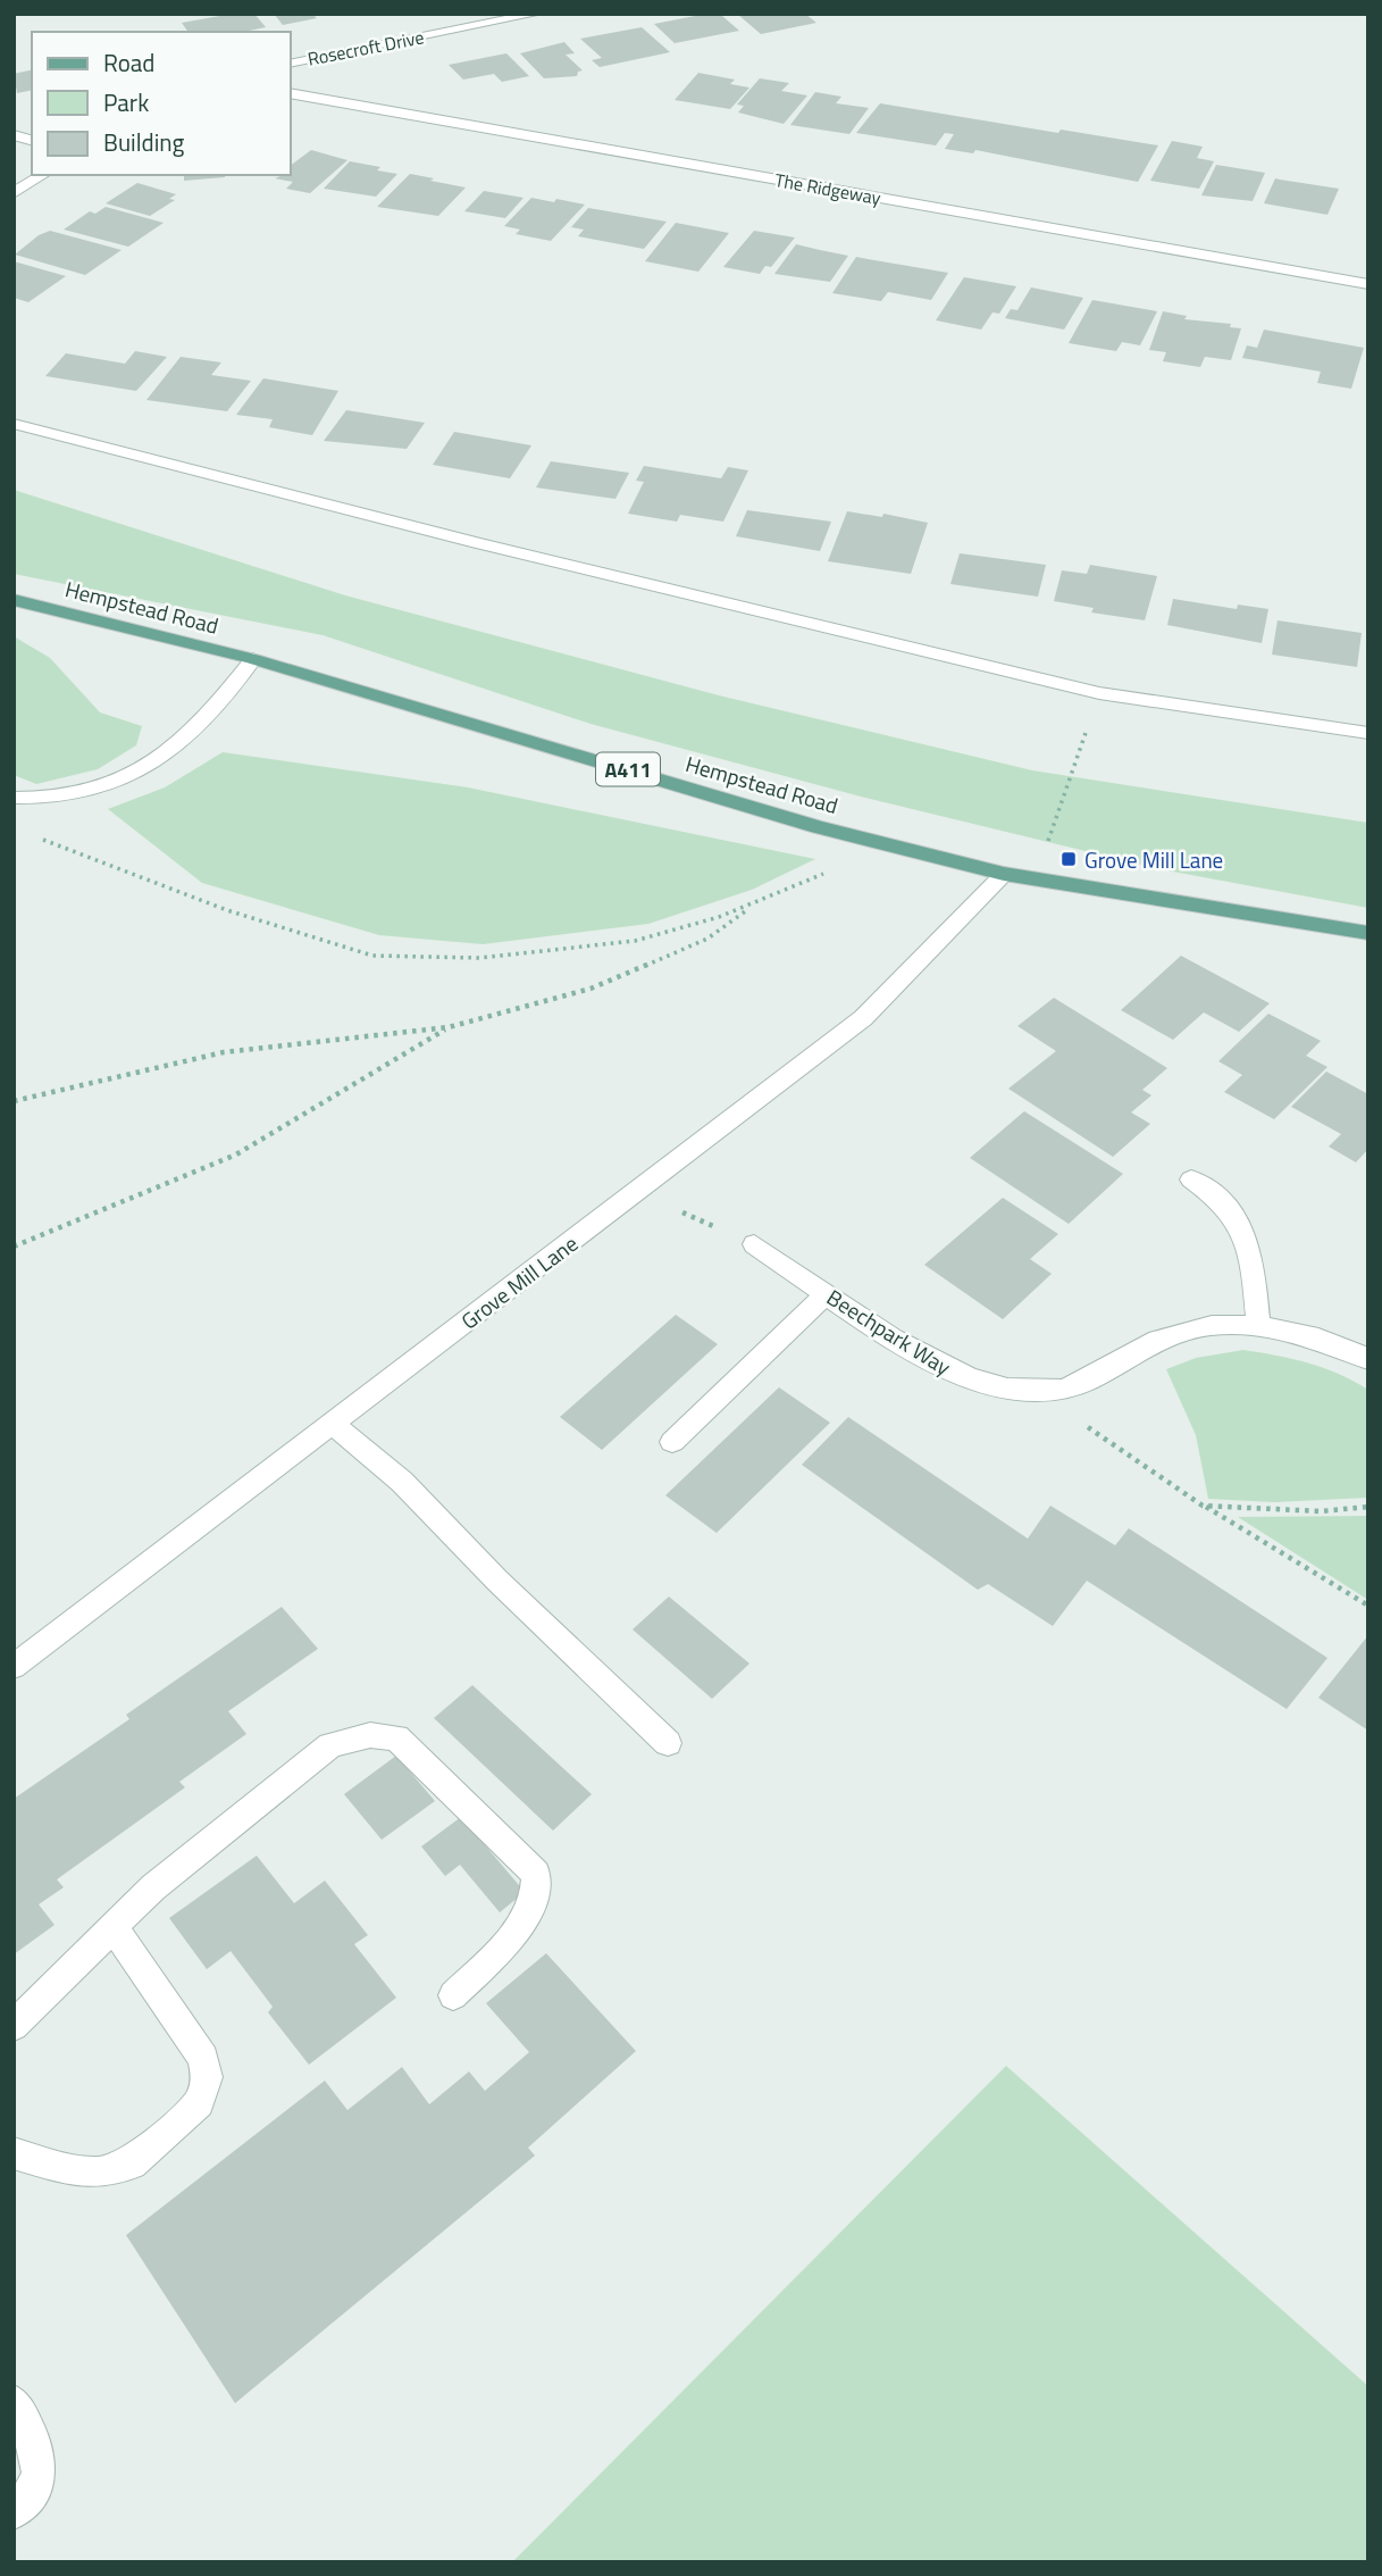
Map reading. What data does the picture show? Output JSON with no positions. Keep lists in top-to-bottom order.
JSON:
{
  "streets": {
    "main road": ["Hempstead Road", "A411"],
    "street": [
      "Rosecroft Drive",
      "The Ridgeway",
      "Grove Mill Lane",
      "Beechpark Way"
    ]
  },
  "crossings": [
    ["Hempstead Road", "Grove Mill Lane"]
  ],
  "places": {
    "transit": ["Grove Mill Lane"]
  },
  "legend": ["Road", "Park", "Building"]
}
